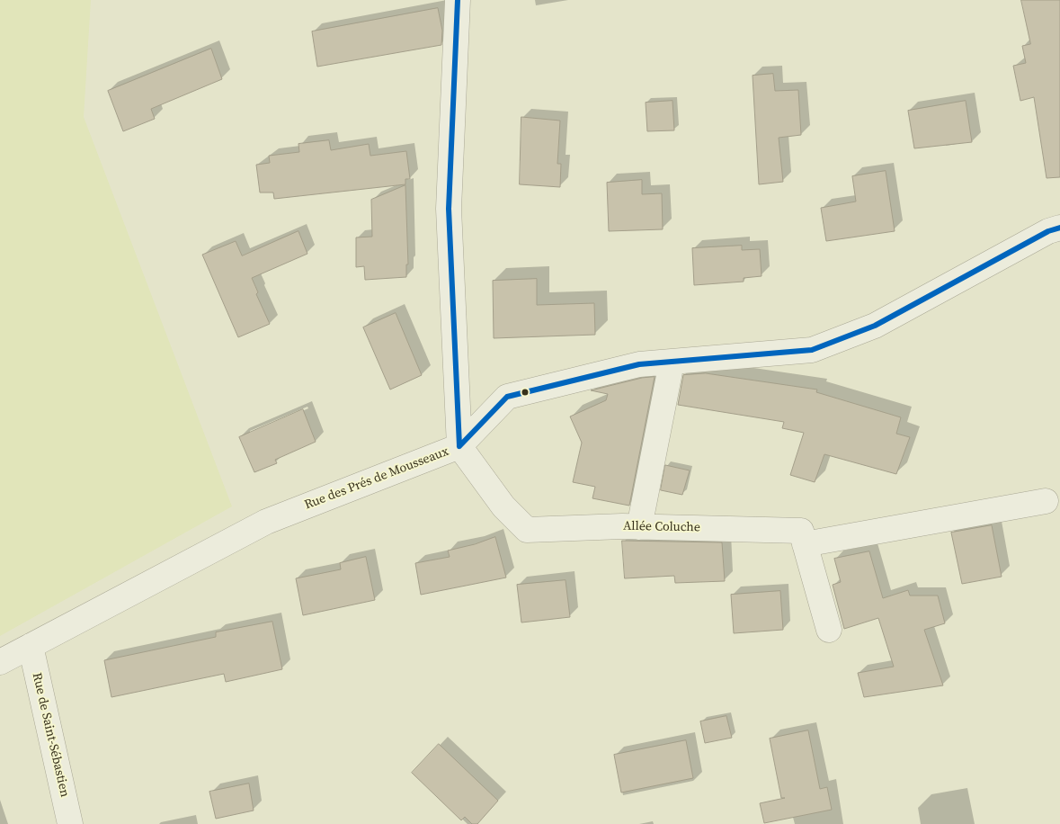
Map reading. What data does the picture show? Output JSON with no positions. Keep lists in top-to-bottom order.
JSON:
{
  "streets": {
    "street": ["Rue des Prés de Mousseaux", "Allée Coluche", "Rue de Saint-Sébastien"]
  },
  "crossings": [
    ["Rue des Prés de Mousseaux", "Allée Coluche"],
    ["Rue des Prés de Mousseaux", "Rue de Saint-Sébastien"]
  ]
}
